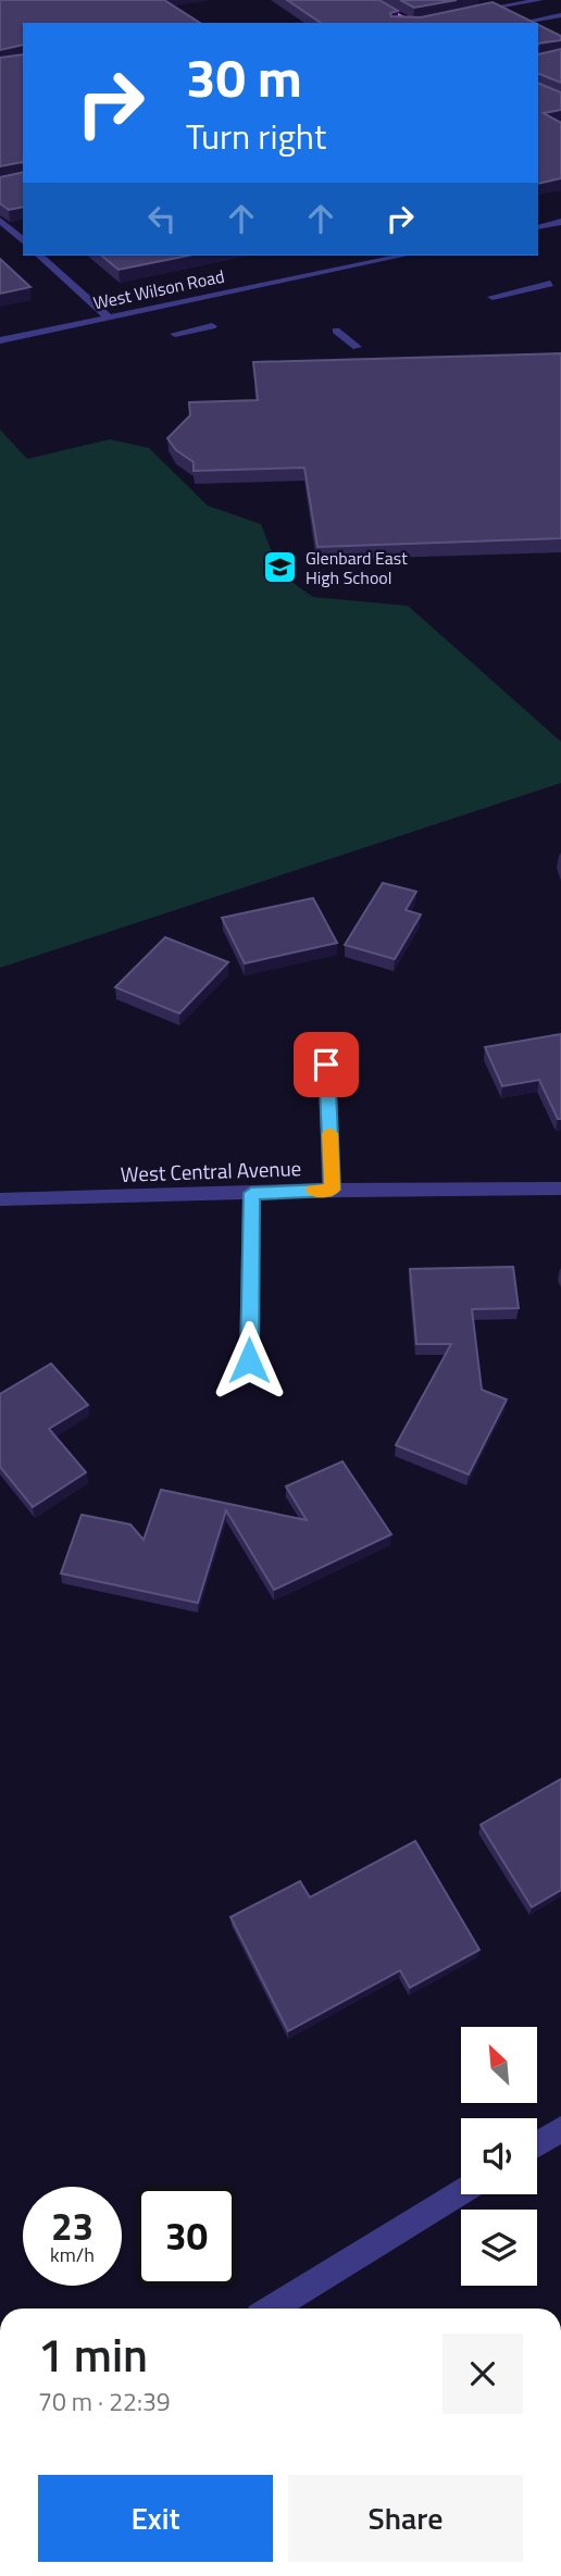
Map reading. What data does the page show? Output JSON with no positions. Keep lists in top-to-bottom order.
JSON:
{
  "streets": {
    "street": ["West Wilson Road", "West Central Avenue"]
  },
  "places": {
    "school or university": ["Glenbard East High School"]
  },
  "north": "top left",
  "page": {
    "turn": ["30 m", "Turn right"],
    "speed": "23 km/h",
    "limit": "30",
    "heading": ["1 min", "70 m · 22:39"],
    "buttons": ["Exit", "Share"]
  }
}
